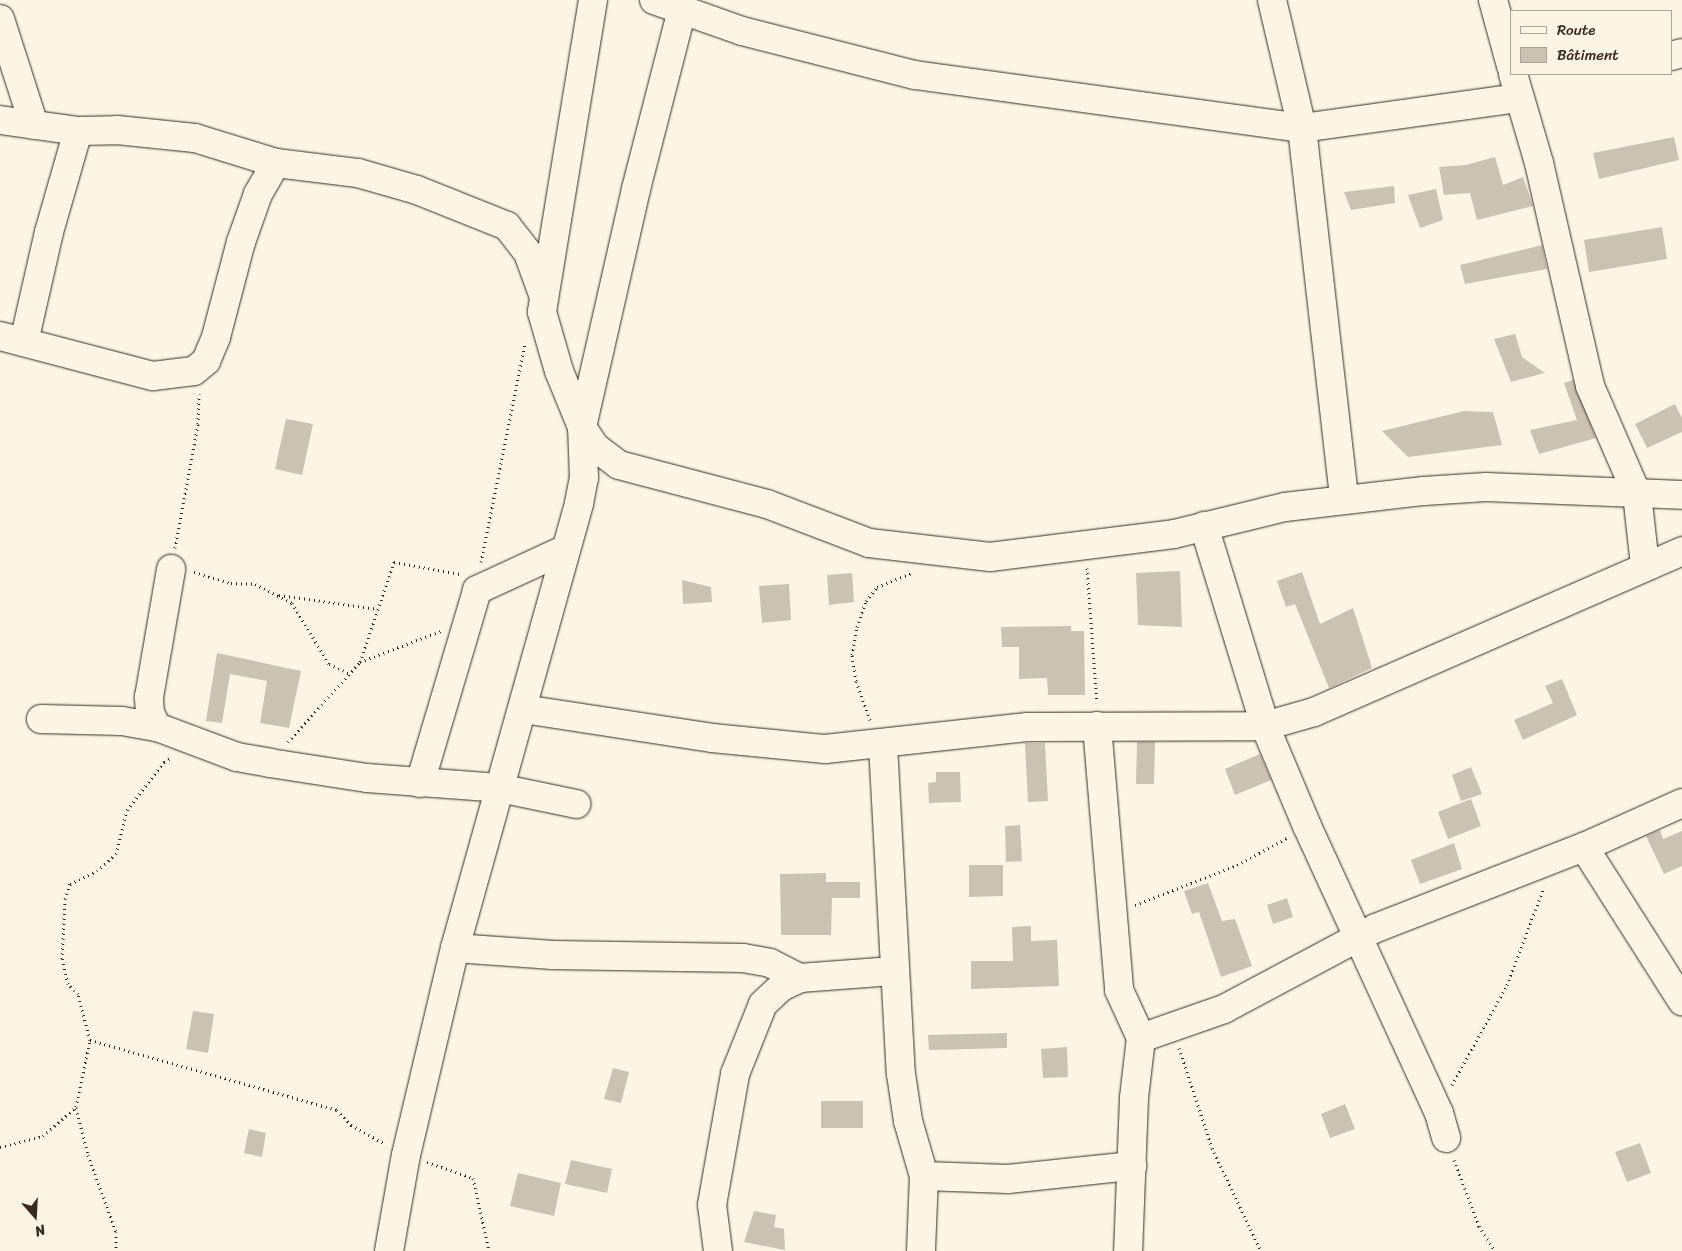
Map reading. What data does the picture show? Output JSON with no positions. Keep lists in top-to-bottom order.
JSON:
{
  "legend": ["Route", "Bâtiment"],
  "north": "bottom"
}
